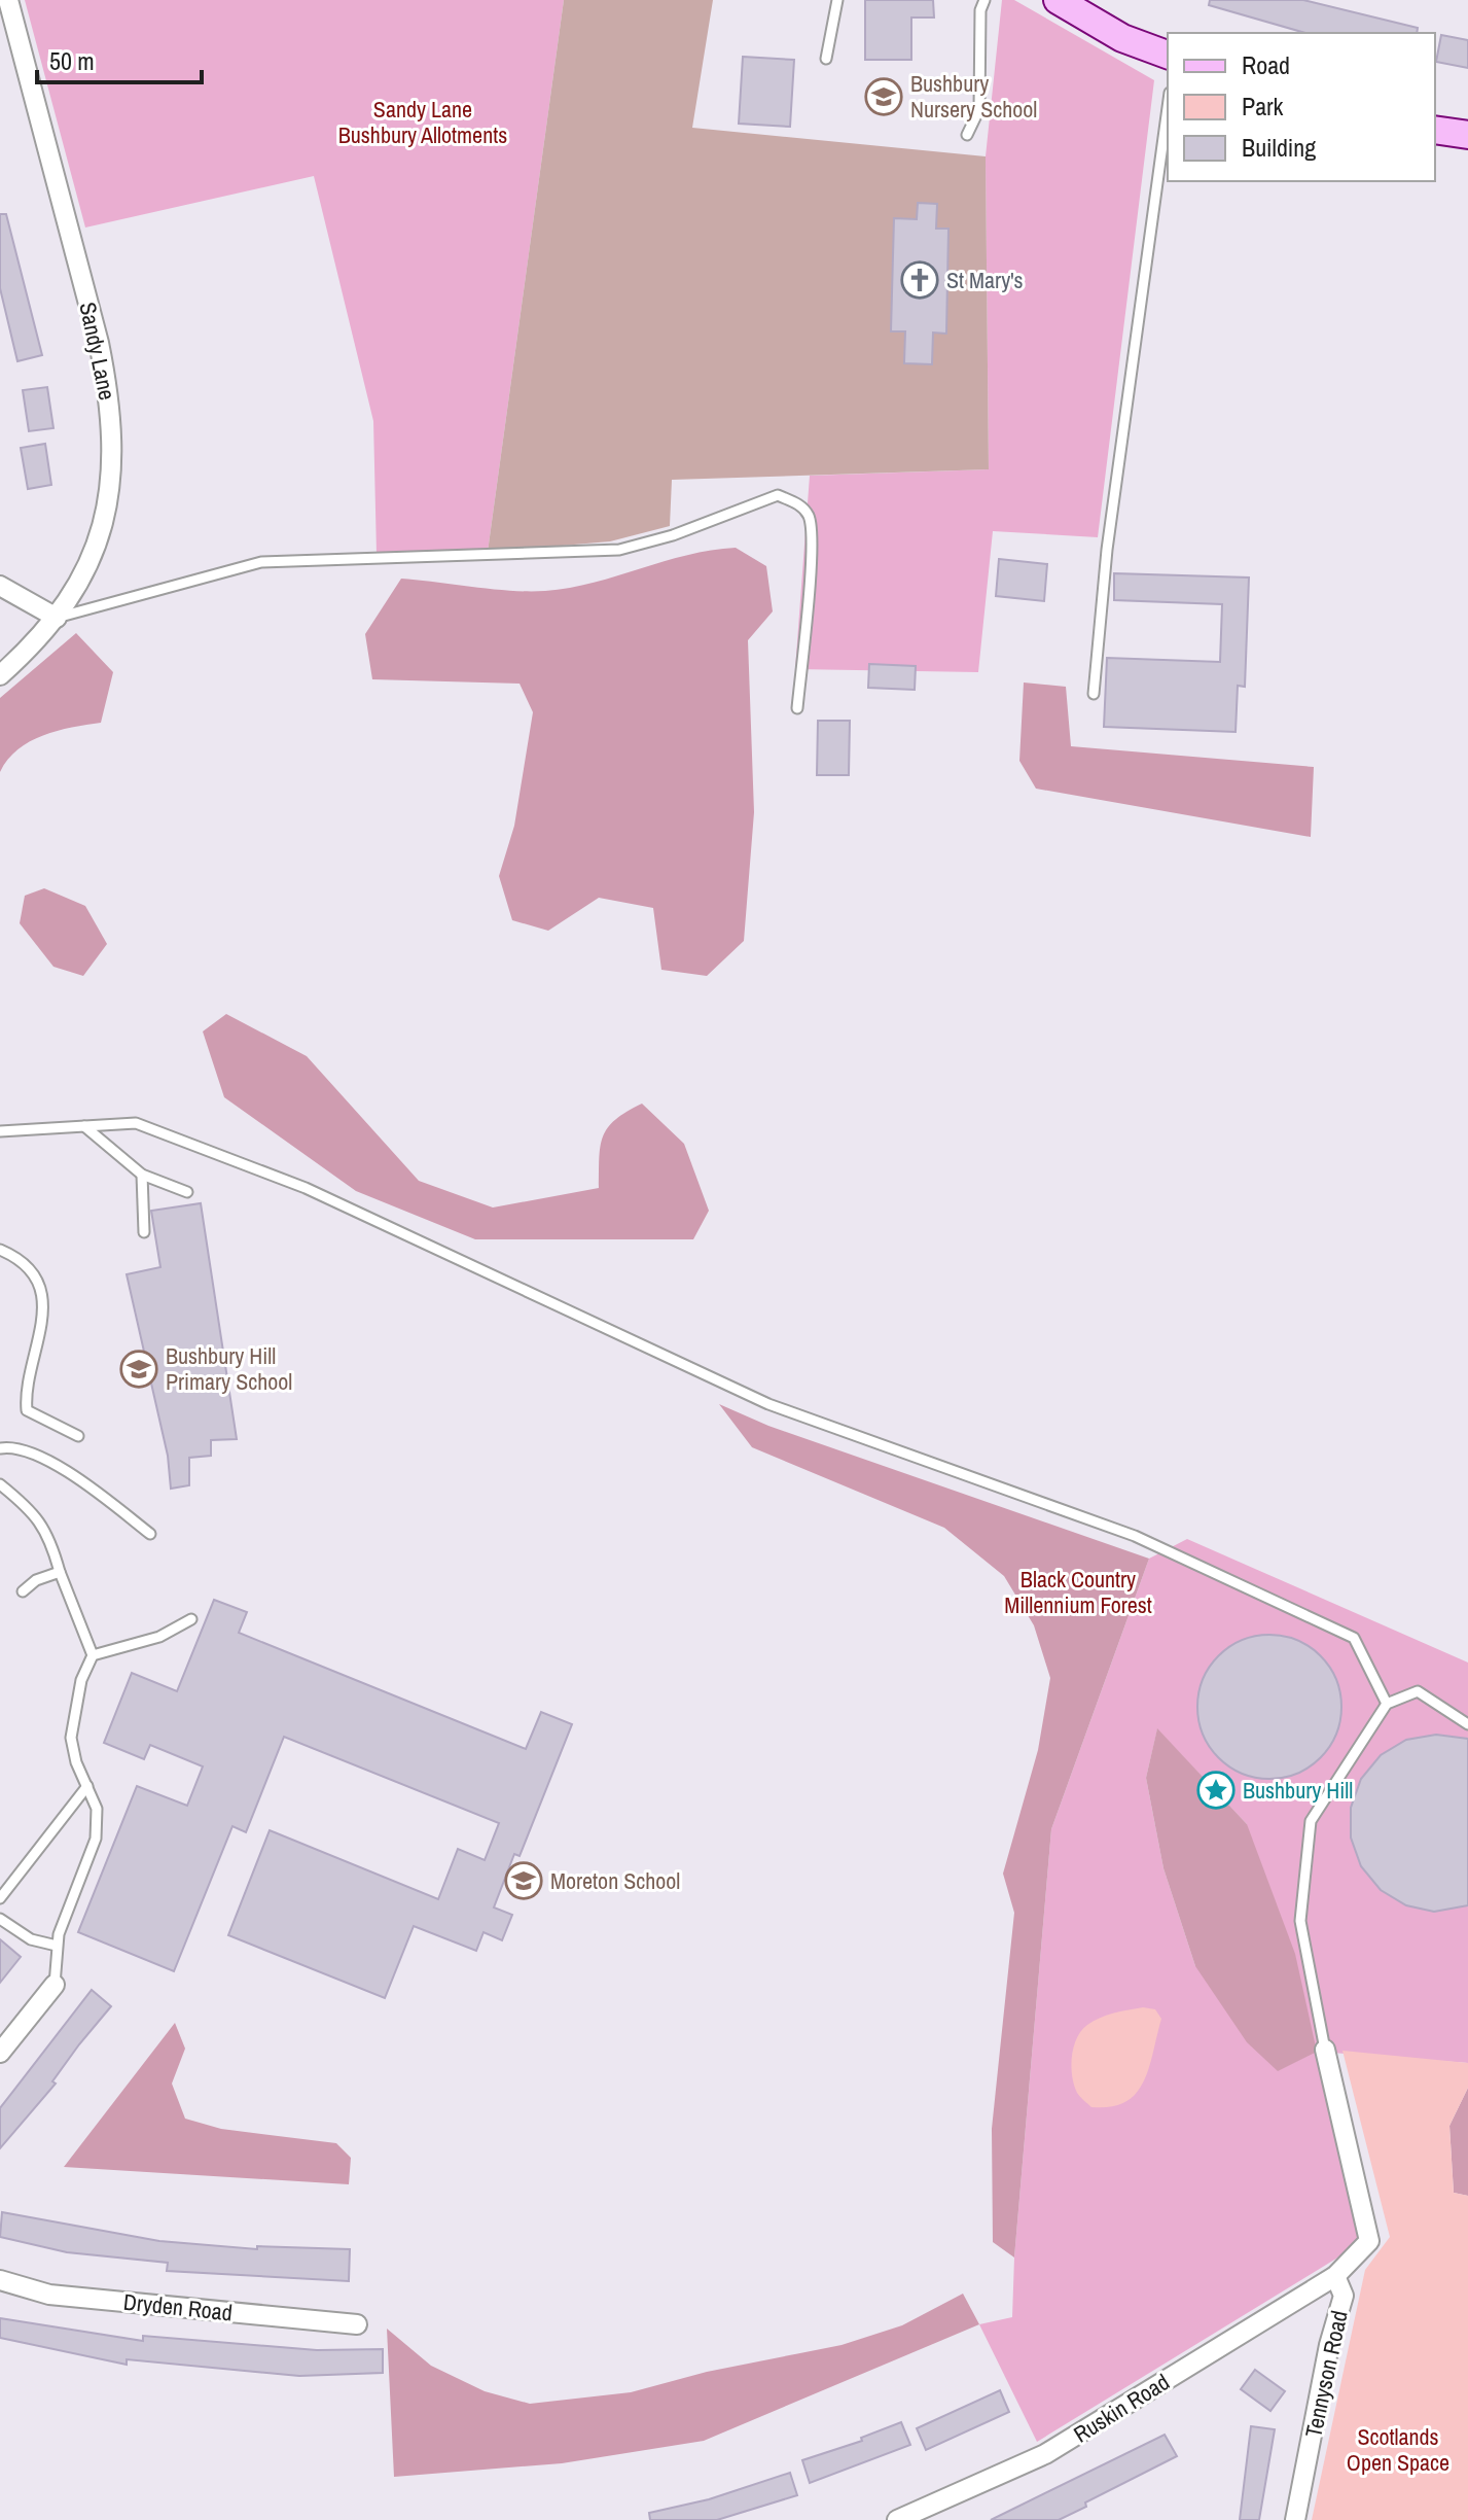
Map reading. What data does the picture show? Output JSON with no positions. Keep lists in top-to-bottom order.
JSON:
{
  "streets": {
    "street": [
      "Sandy Lane",
      "Dryden Road",
      "Tennyson Road",
      "Ruskin Road"
    ]
  },
  "crossings": [
    ["Tennyson Road", "Ruskin Road"]
  ],
  "parks": ["Sandy Lane Bushbury Allotments", "Black Country Millennium Forest", "Scotlands Open Space"],
  "places": {
    "school or university": ["Bushbury Nursery School", "Bushbury Hill Primary School", "Moreton School"],
    "church": ["St Mary's"],
    "place": ["Bushbury Hill"]
  },
  "legend": ["Road", "Park", "Building"],
  "scale_bar": "50 m"
}
